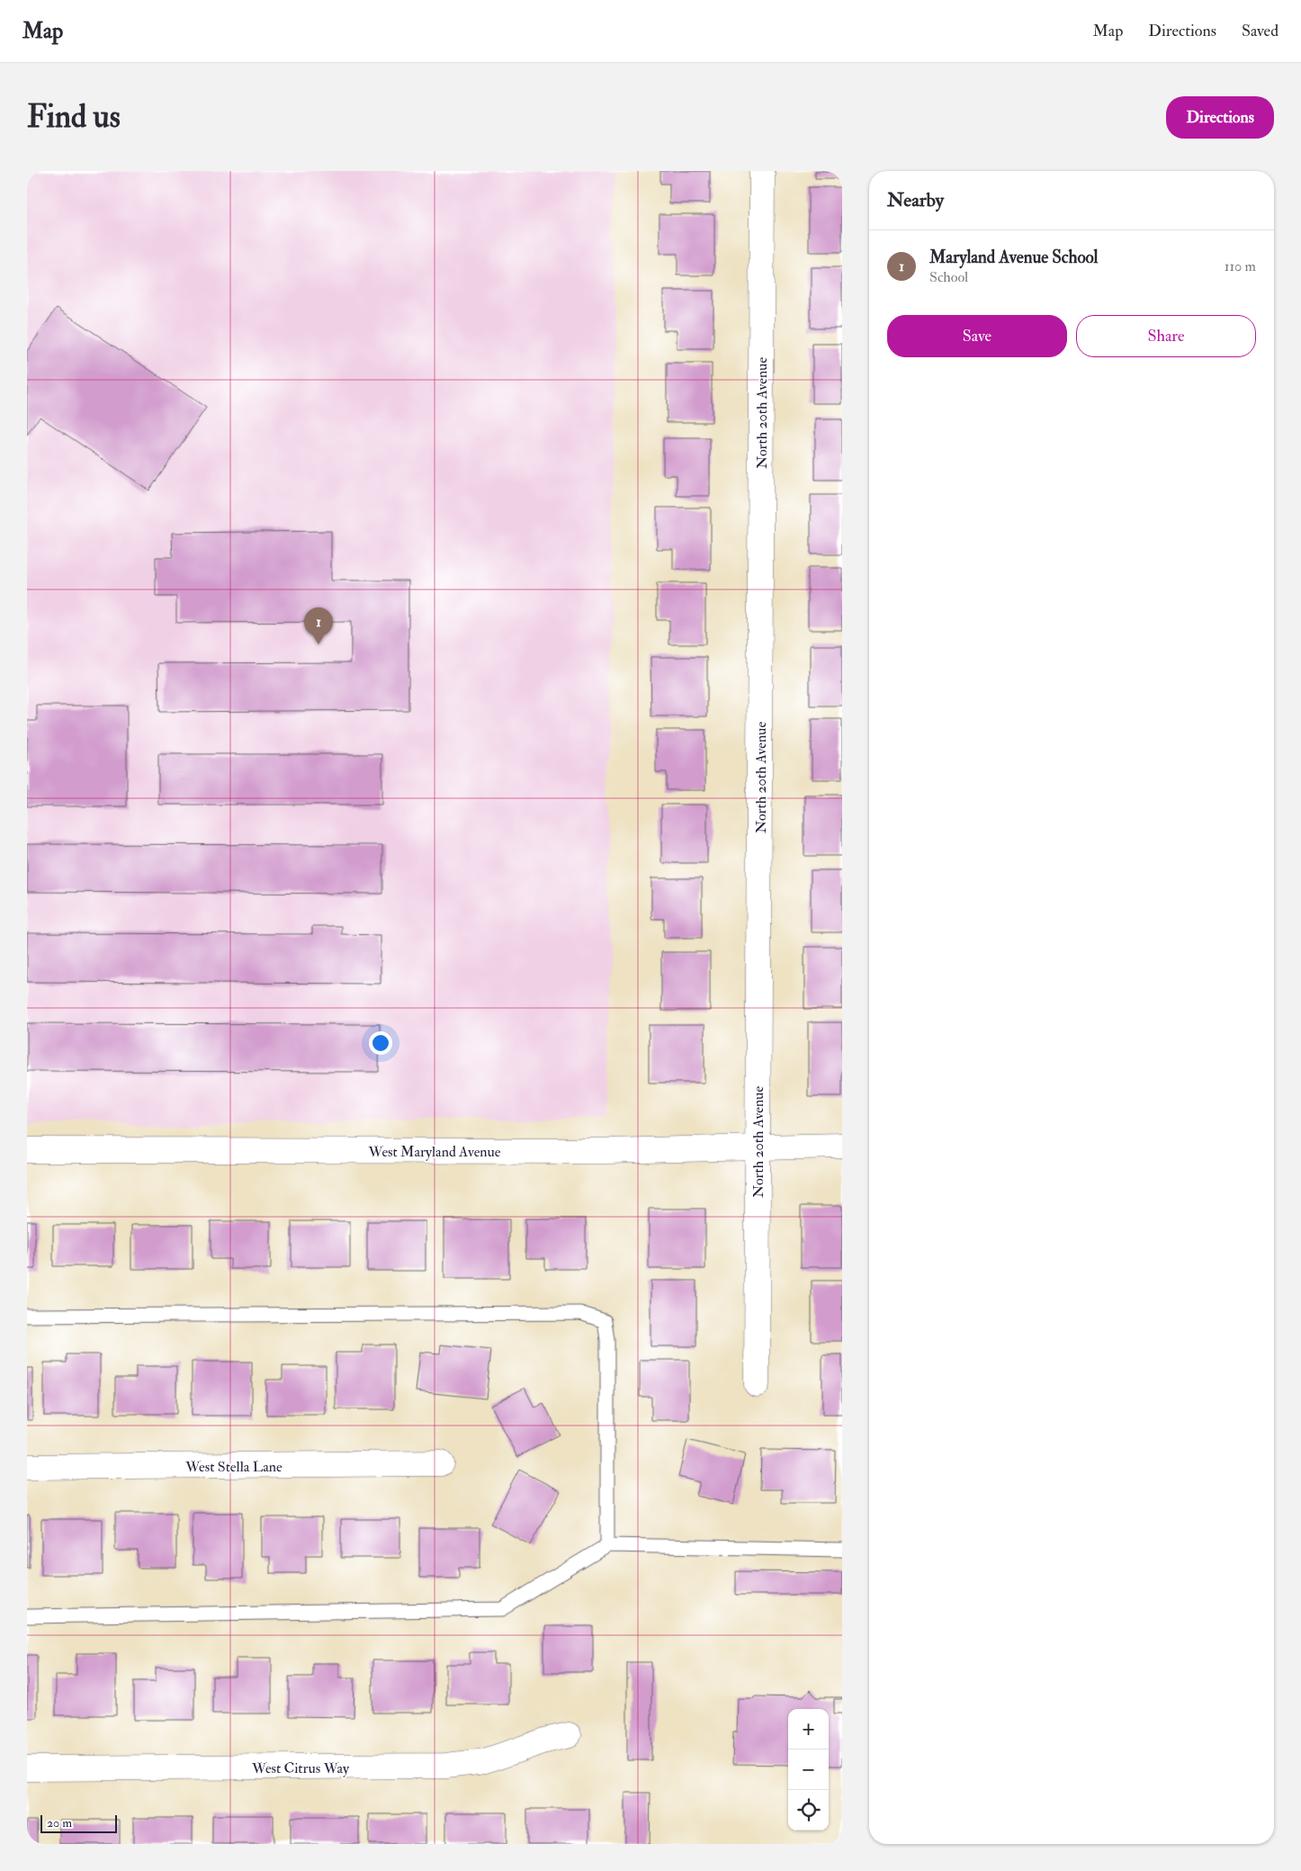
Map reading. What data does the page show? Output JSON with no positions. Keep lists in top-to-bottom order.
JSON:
{
  "streets": {
    "street": [
      "North 20th Avenue",
      "West Maryland Avenue",
      "West Stella Lane",
      "West Citrus Way"
    ]
  },
  "crossings": [
    ["North 20th Avenue", "West Maryland Avenue"]
  ],
  "scale_bar": "20 m",
  "page": {
    "header": "Map",
    "nav": ["Map", "Directions", "Saved"],
    "buttons": [
      "Directions",
      ["Save", "Share"]
    ],
    "title": "Find us",
    "heading": "Nearby",
    "list": [
      {
        "mark": "1",
        "name": "Maryland Avenue School",
        "note": "School",
        "value": "110 m"
      }
    ],
    "pins": "1",
    "map_buttons": ["+", "−"],
    "scale": "20 m"
  }
}
